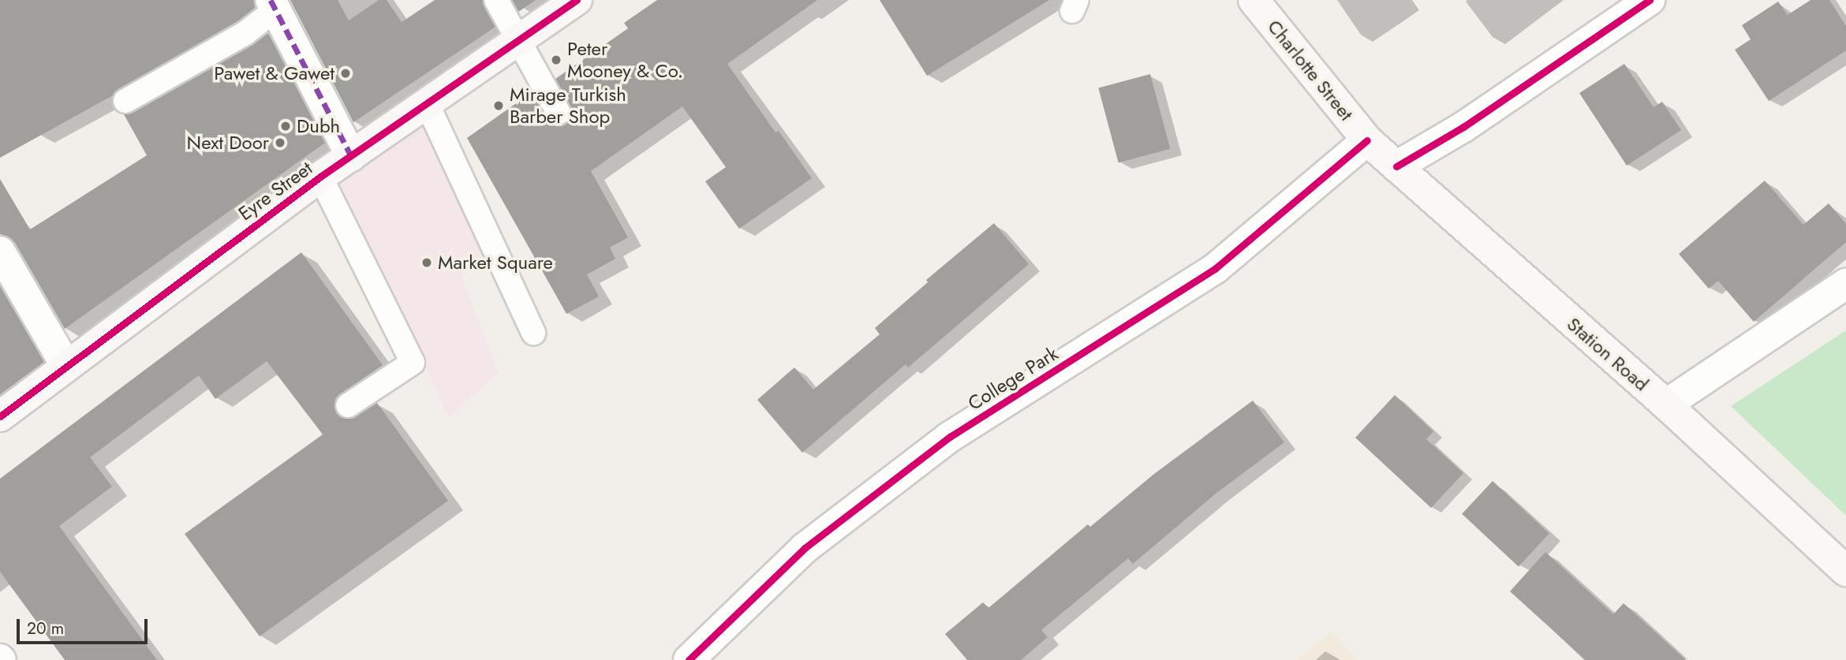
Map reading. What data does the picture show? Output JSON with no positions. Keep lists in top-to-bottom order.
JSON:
{
  "streets": {
    "main road": ["Charlotte Street", "Eyre Street", "Station Road"],
    "street": ["College Park"]
  },
  "crossings": [
    ["Charlotte Street", "Station Road"],
    ["Charlotte Street", "College Park"],
    ["Station Road", "College Park"]
  ],
  "places": [
    "Peter Mooney & Co.",
    "Pawet & Gawet",
    "Mirage Turkish Barber Shop",
    "Dubh",
    "Next Door",
    "Market Square"
  ],
  "scale_bar": "20 m"
}
